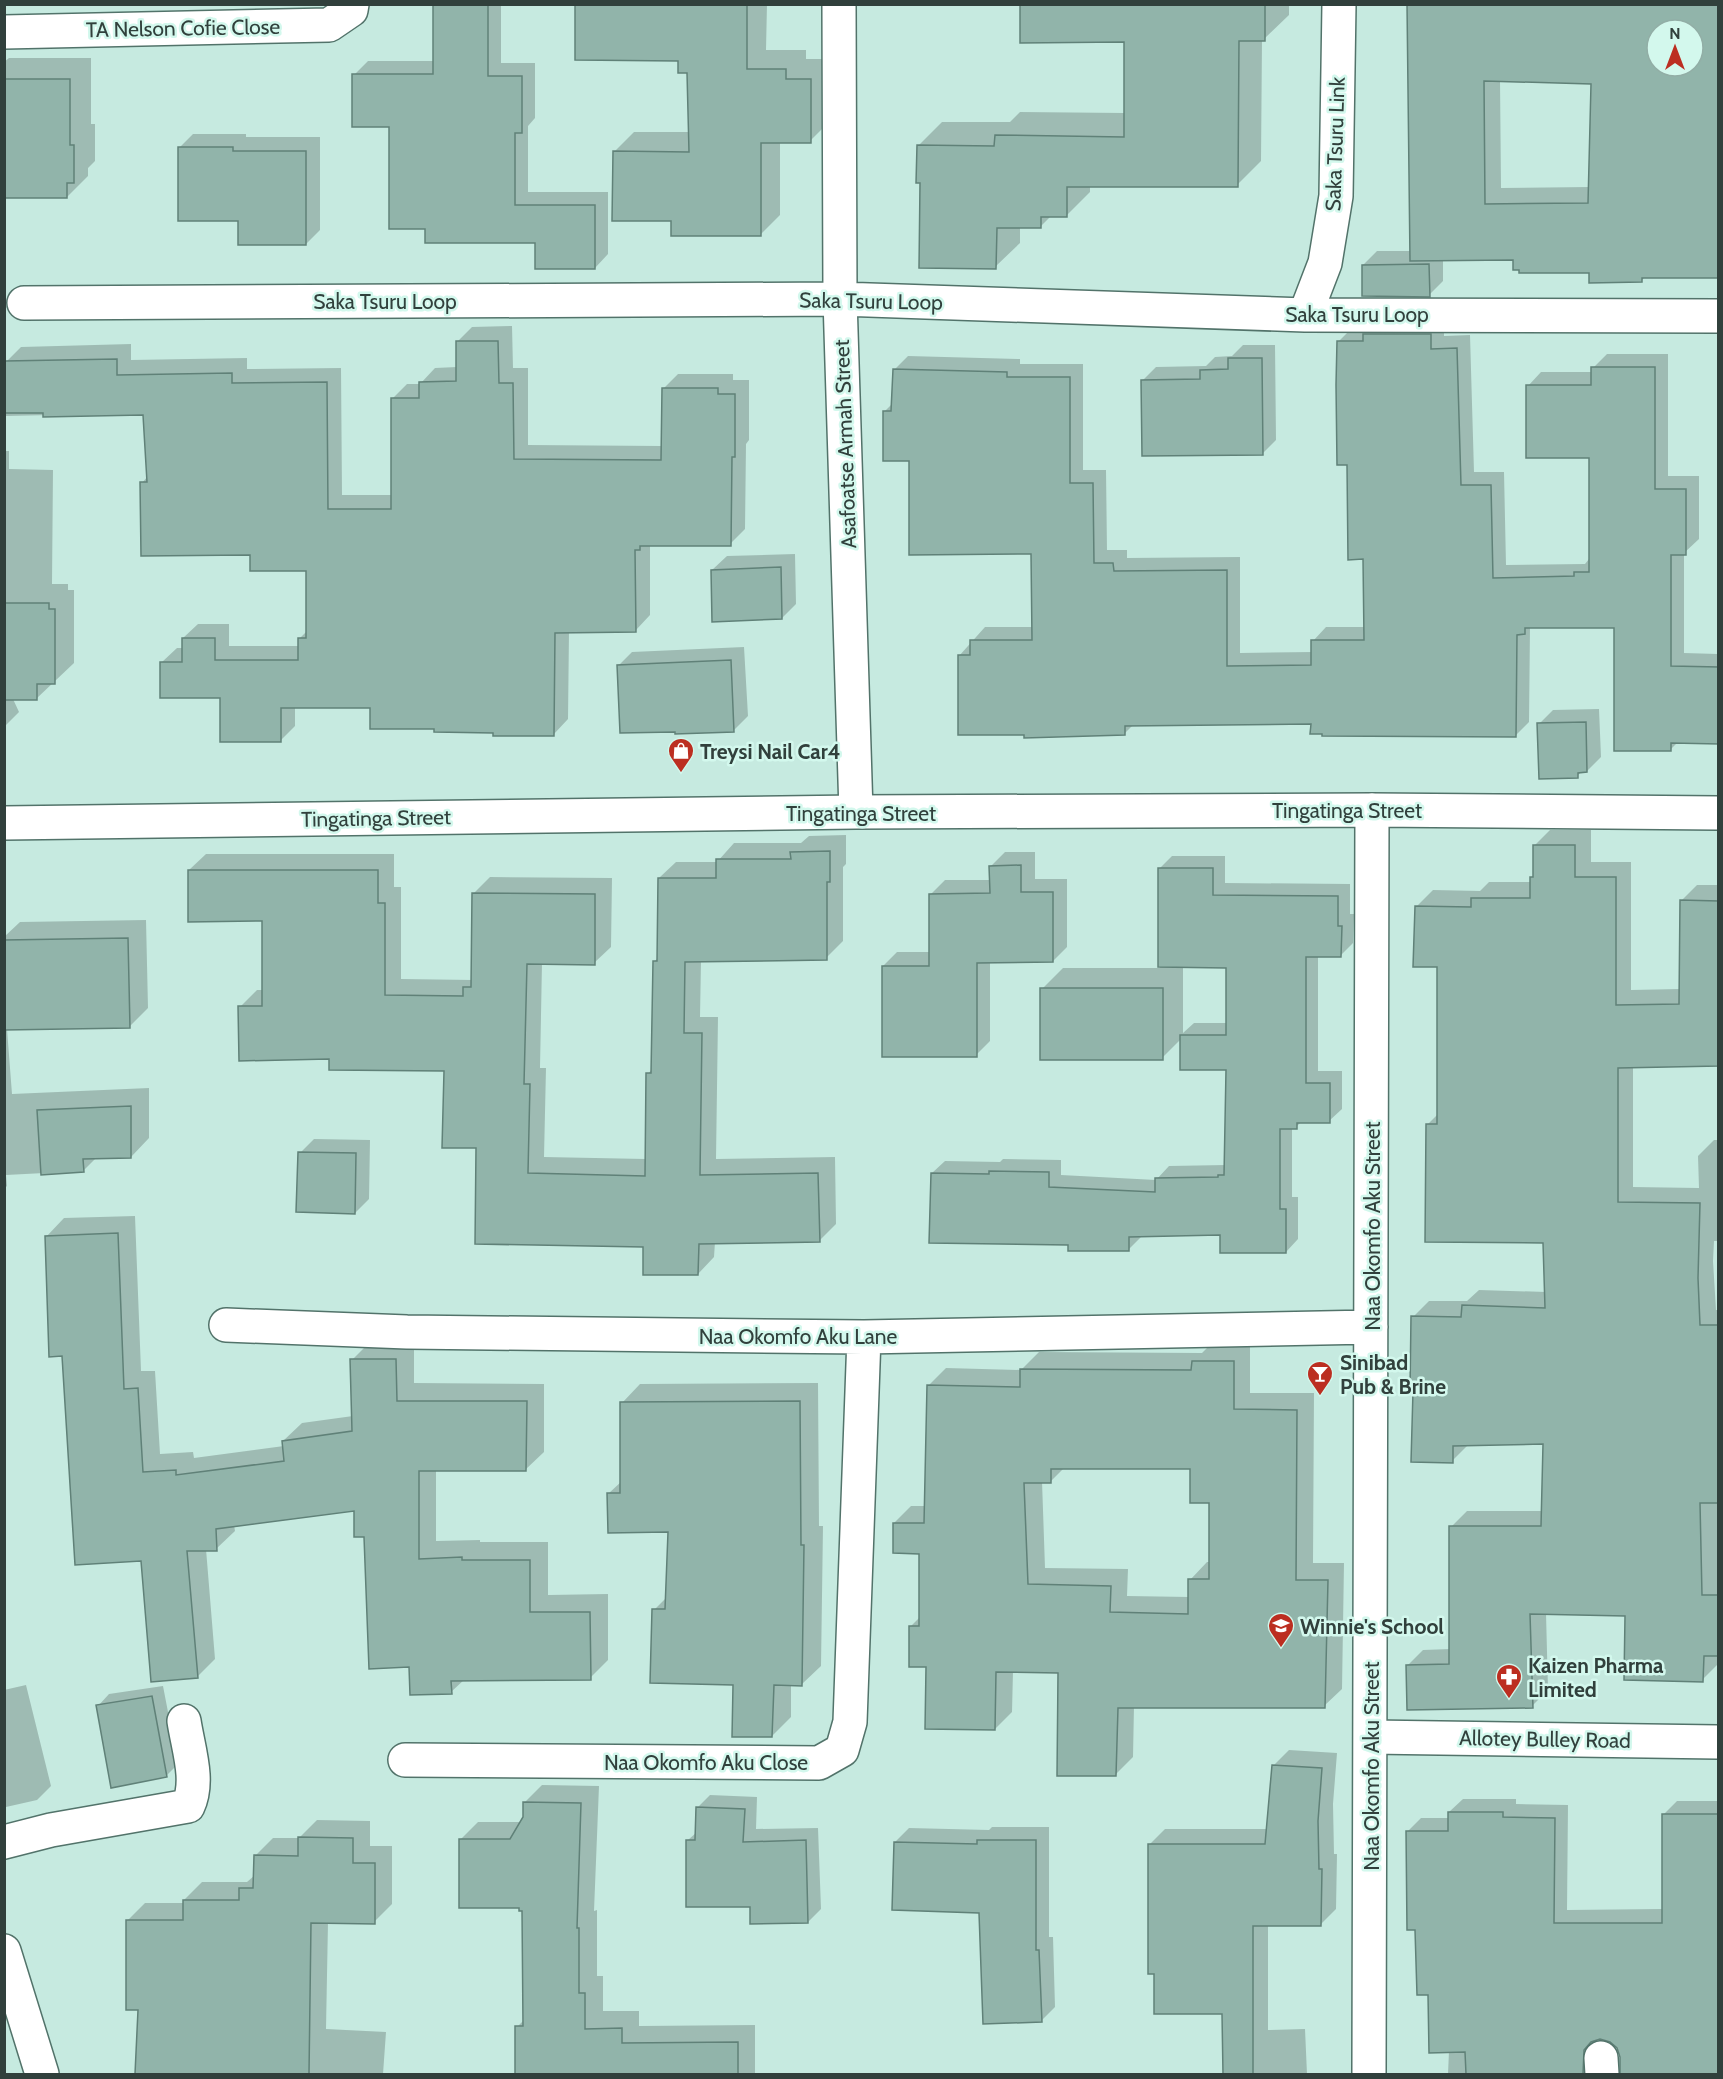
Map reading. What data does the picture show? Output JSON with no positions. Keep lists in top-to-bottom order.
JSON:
{
  "streets": {
    "street": [
      "TA Nelson Cofie Close",
      "Saka Tsuru Link",
      "Saka Tsuru Loop",
      "Asafoatse Armah Street",
      "Tingatinga Street",
      "Naa Okomfo Aku Street",
      "Naa Okomfo Aku Lane",
      "Allotey Bulley Road",
      "Naa Okomfo Aku Close"
    ]
  },
  "crossings": [
    ["Saka Tsuru Link", "Saka Tsuru Loop"],
    ["Saka Tsuru Loop", "Asafoatse Armah Street"],
    ["Asafoatse Armah Street", "Tingatinga Street"],
    ["Tingatinga Street", "Naa Okomfo Aku Street"],
    ["Naa Okomfo Aku Street", "Naa Okomfo Aku Lane"],
    ["Naa Okomfo Aku Street", "Allotey Bulley Road"],
    ["Naa Okomfo Aku Lane", "Naa Okomfo Aku Close"]
  ],
  "places": {
    "shop": ["Treysi Nail Car4"],
    "bar": ["Sinibad Pub & Brine"],
    "school or university": ["Winnie's School"],
    "pharmacy": ["Kaizen Pharma Limited"]
  },
  "north": "top"
}
